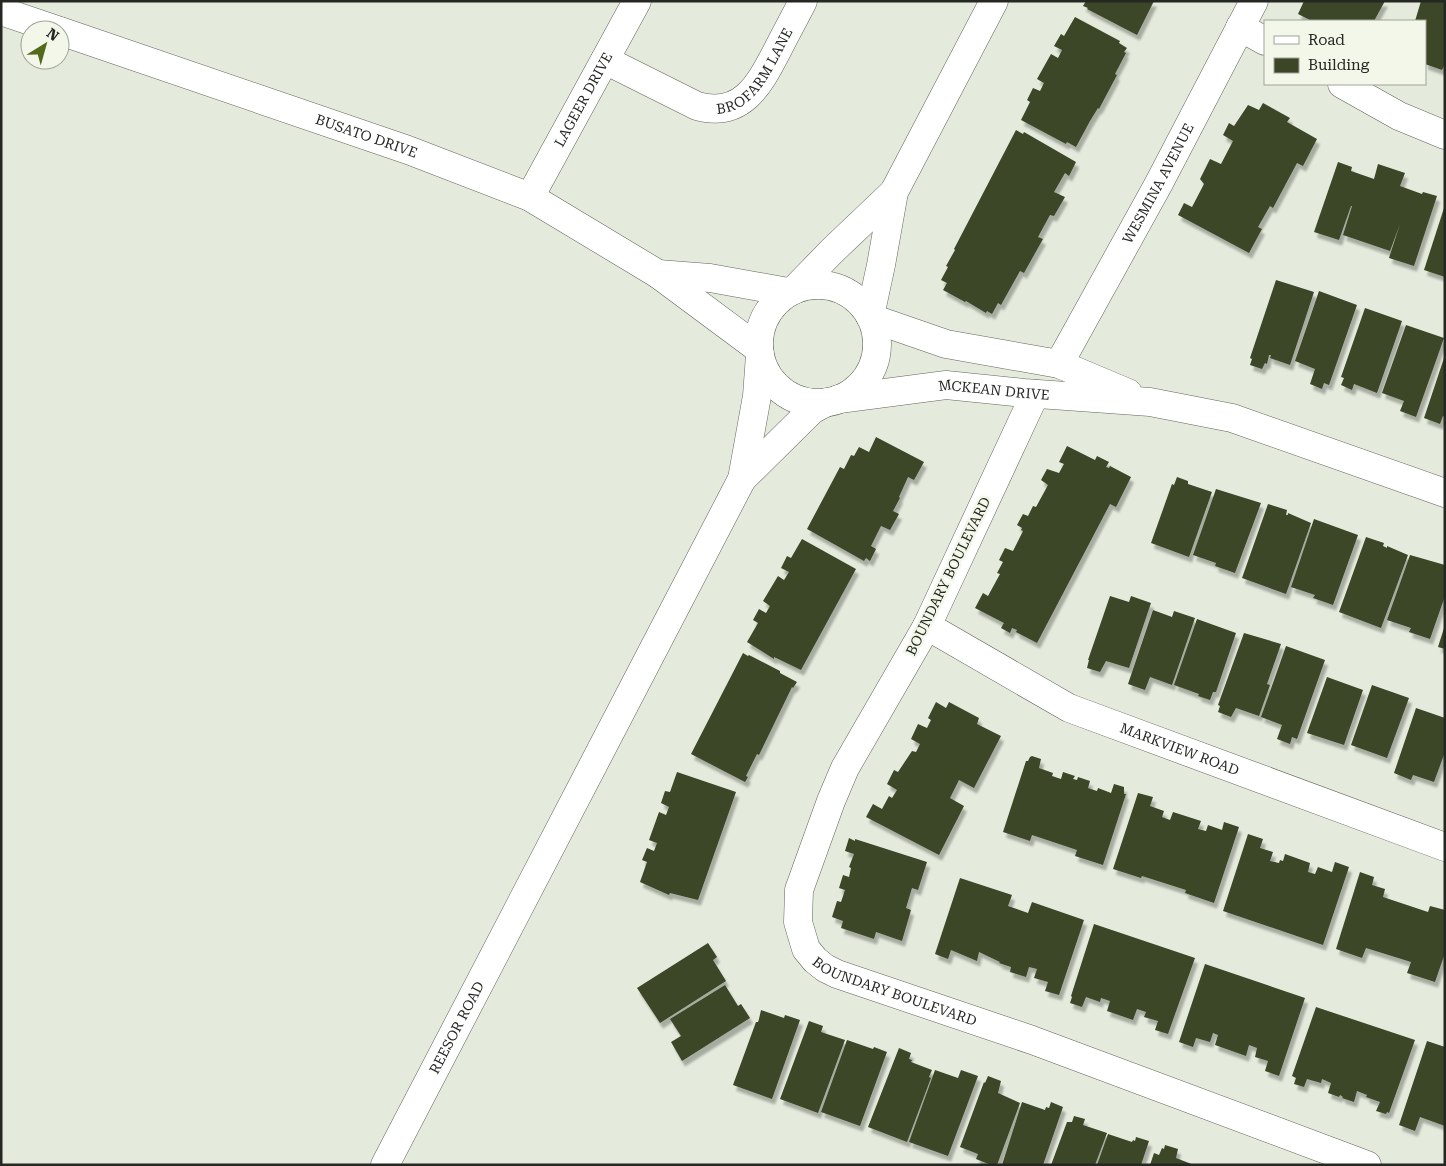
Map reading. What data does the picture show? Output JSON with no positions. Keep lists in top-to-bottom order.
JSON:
{
  "streets": {
    "street": [
      "BROFARM LANE",
      "LAGEER DRIVE",
      "BUSATO DRIVE",
      "WESMINA AVENUE",
      "MCKEAN DRIVE",
      "BOUNDARY BOULEVARD",
      "MARKVIEW ROAD",
      "REESOR ROAD"
    ]
  },
  "crossings": [
    ["BROFARM LANE", "LAGEER DRIVE"],
    ["LAGEER DRIVE", "BUSATO DRIVE"],
    ["BUSATO DRIVE", "MCKEAN DRIVE"],
    ["WESMINA AVENUE", "MCKEAN DRIVE"],
    ["MCKEAN DRIVE", "BOUNDARY BOULEVARD"],
    ["BOUNDARY BOULEVARD", "MARKVIEW ROAD"]
  ],
  "legend": ["Road", "Building"],
  "north": "top right"
}
